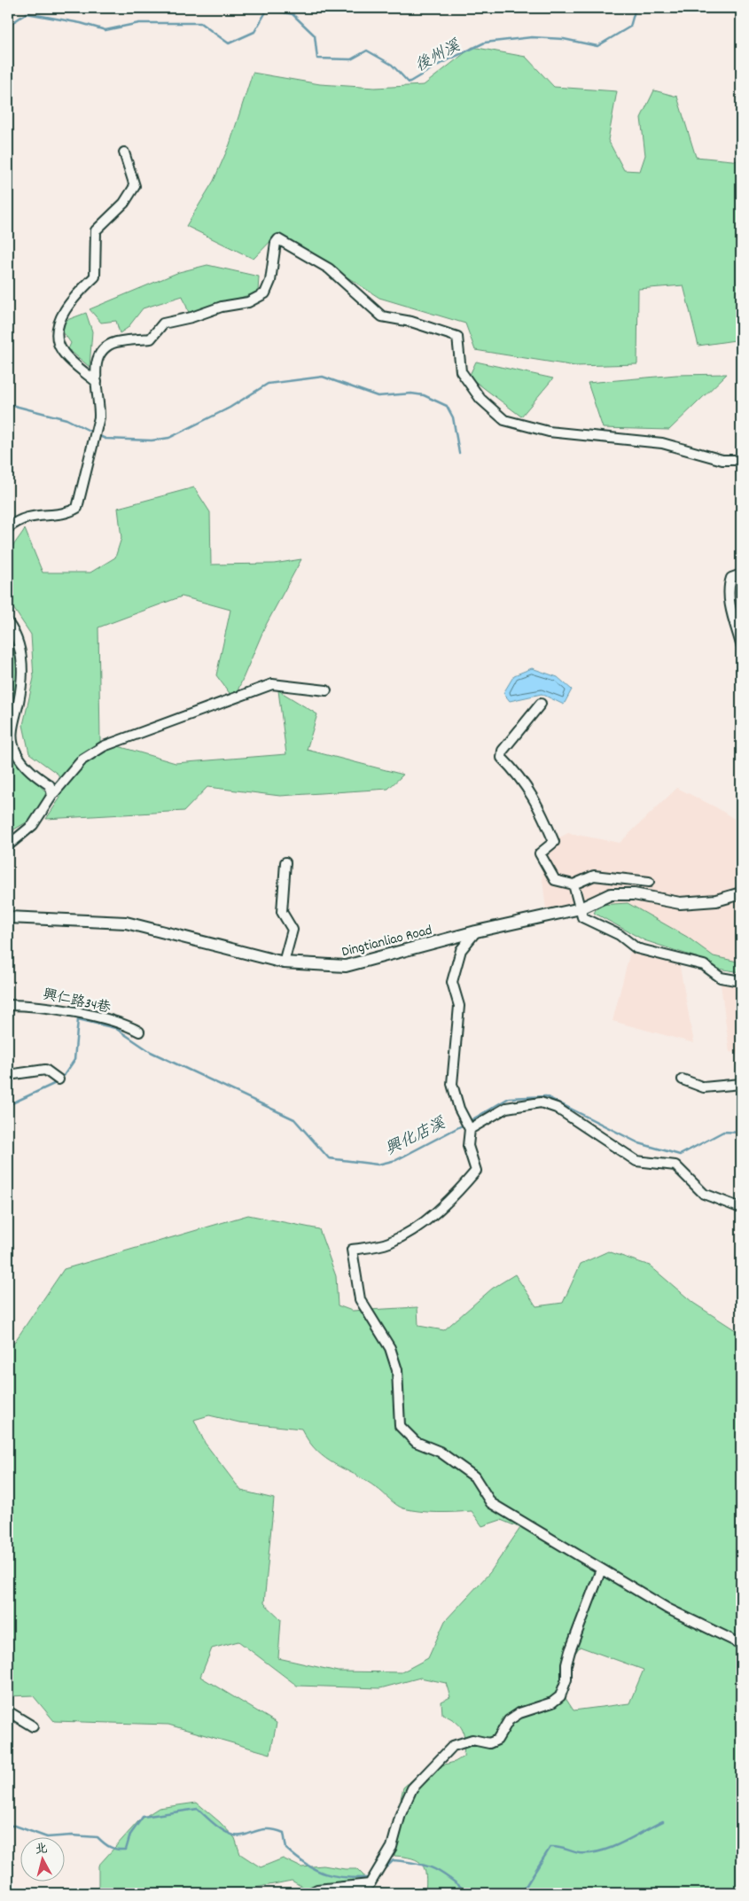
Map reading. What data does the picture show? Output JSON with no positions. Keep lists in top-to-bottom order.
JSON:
{
  "streets": {
    "street": ["Dingtianliao Road", "興仁路34巷"]
  },
  "water": ["後州溪", "興化店溪"],
  "north": "top"
}
